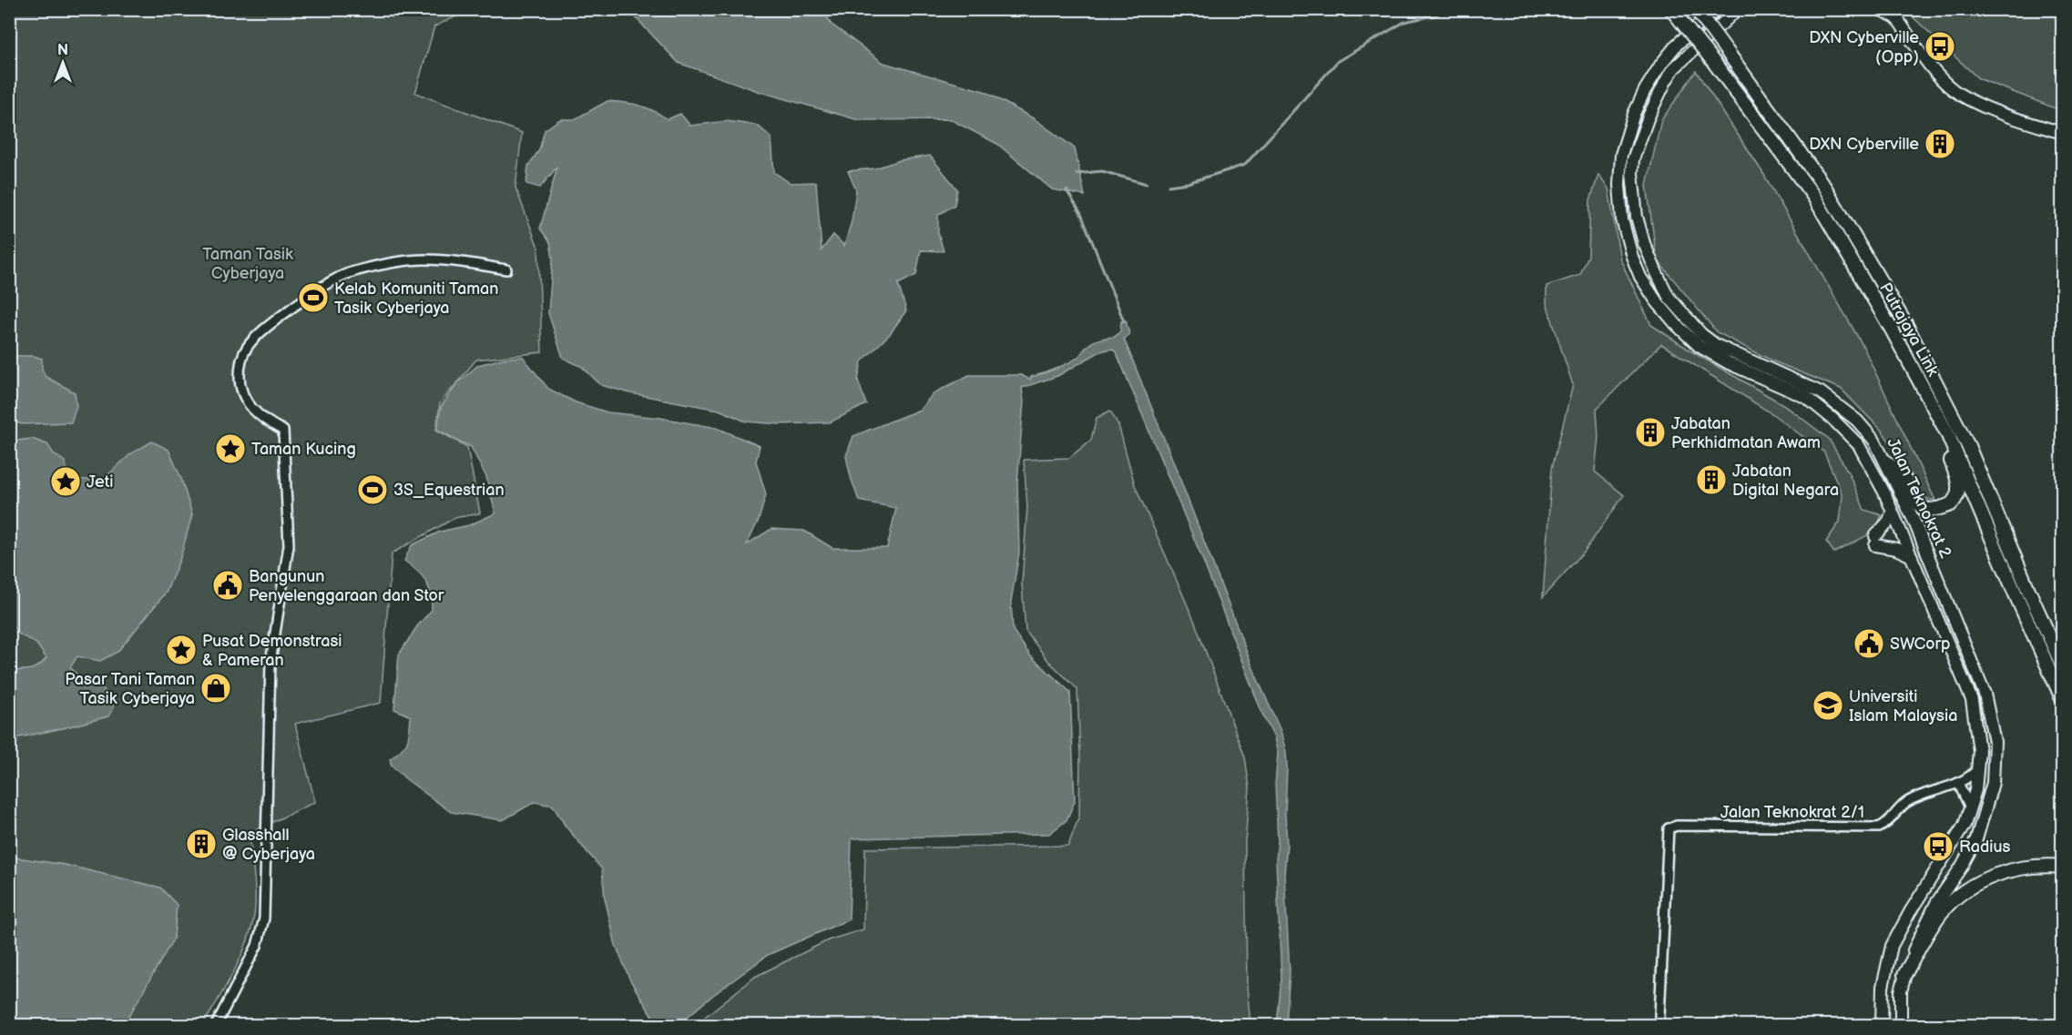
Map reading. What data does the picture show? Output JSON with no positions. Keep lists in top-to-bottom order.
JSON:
{
  "streets": {
    "highway": ["Putrajaya Link"],
    "main road": ["Jalan Teknokrat 2"],
    "street": ["Jalan Teknokrat 2/1"]
  },
  "crossings": [
    ["Jalan Teknokrat 2", "Jalan Teknokrat 2/1"]
  ],
  "parks": ["Taman Tasik Cyberjaya"],
  "places": {
    "bus stop": ["DXN Cyberville (Opp)", "Radius"],
    "building": [
      "DXN Cyberville",
      "Jabatan Perkhidmatan Awam",
      "Jabatan Digital Negara",
      "Glasshall @ Cyberjaya"
    ],
    "sports": ["Kelab Komuniti Taman Tasik Cyberjaya", "3S_Equestrian"],
    "place": ["Taman Kucing", "Jeti", "Pusat Demonstrasi & Pameran"],
    "public building": ["Bangunun Penyelenggaraan dan Stor", "SWCorp"],
    "shop": ["Pasar Tani Taman Tasik Cyberjaya"],
    "school or university": ["Universiti Islam Malaysia"]
  },
  "north": "top"
}
